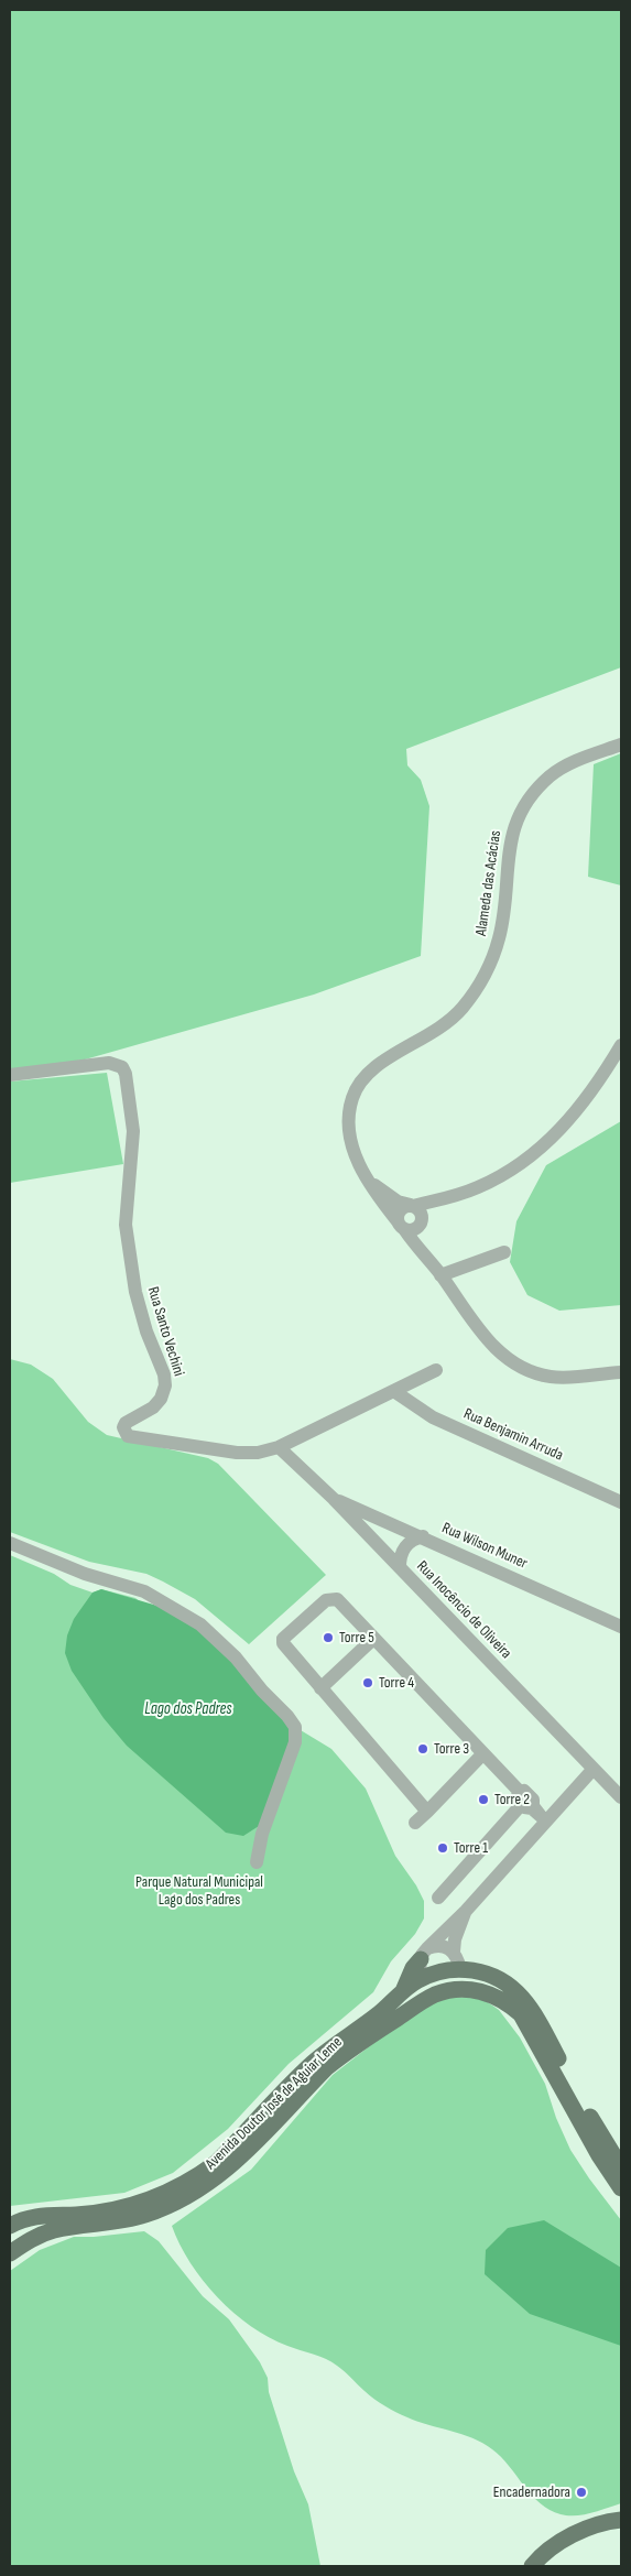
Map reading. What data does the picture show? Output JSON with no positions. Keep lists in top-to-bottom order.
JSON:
{
  "streets": {
    "main road": ["Avenida Doutor José de Aguiar Leme"],
    "street": [
      "Alameda das Acácias",
      "Rua Santo Vechini",
      "Rua Benjamin Arruda",
      "Rua Wilson Muner",
      "Rua Inocêncio de Oliveira"
    ]
  },
  "crossings": [
    ["Rua Santo Vechini", "Rua Benjamin Arruda"],
    ["Rua Santo Vechini", "Rua Inocêncio de Oliveira"],
    ["Rua Wilson Muner", "Rua Inocêncio de Oliveira"]
  ],
  "water": ["Lago dos Padres"],
  "parks": ["Parque Natural Municipal Lago dos Padres"],
  "places": [
    "Torre 5",
    "Torre 4",
    "Torre 3",
    "Torre 2",
    "Torre 1",
    "Encadernadora"
  ]
}
